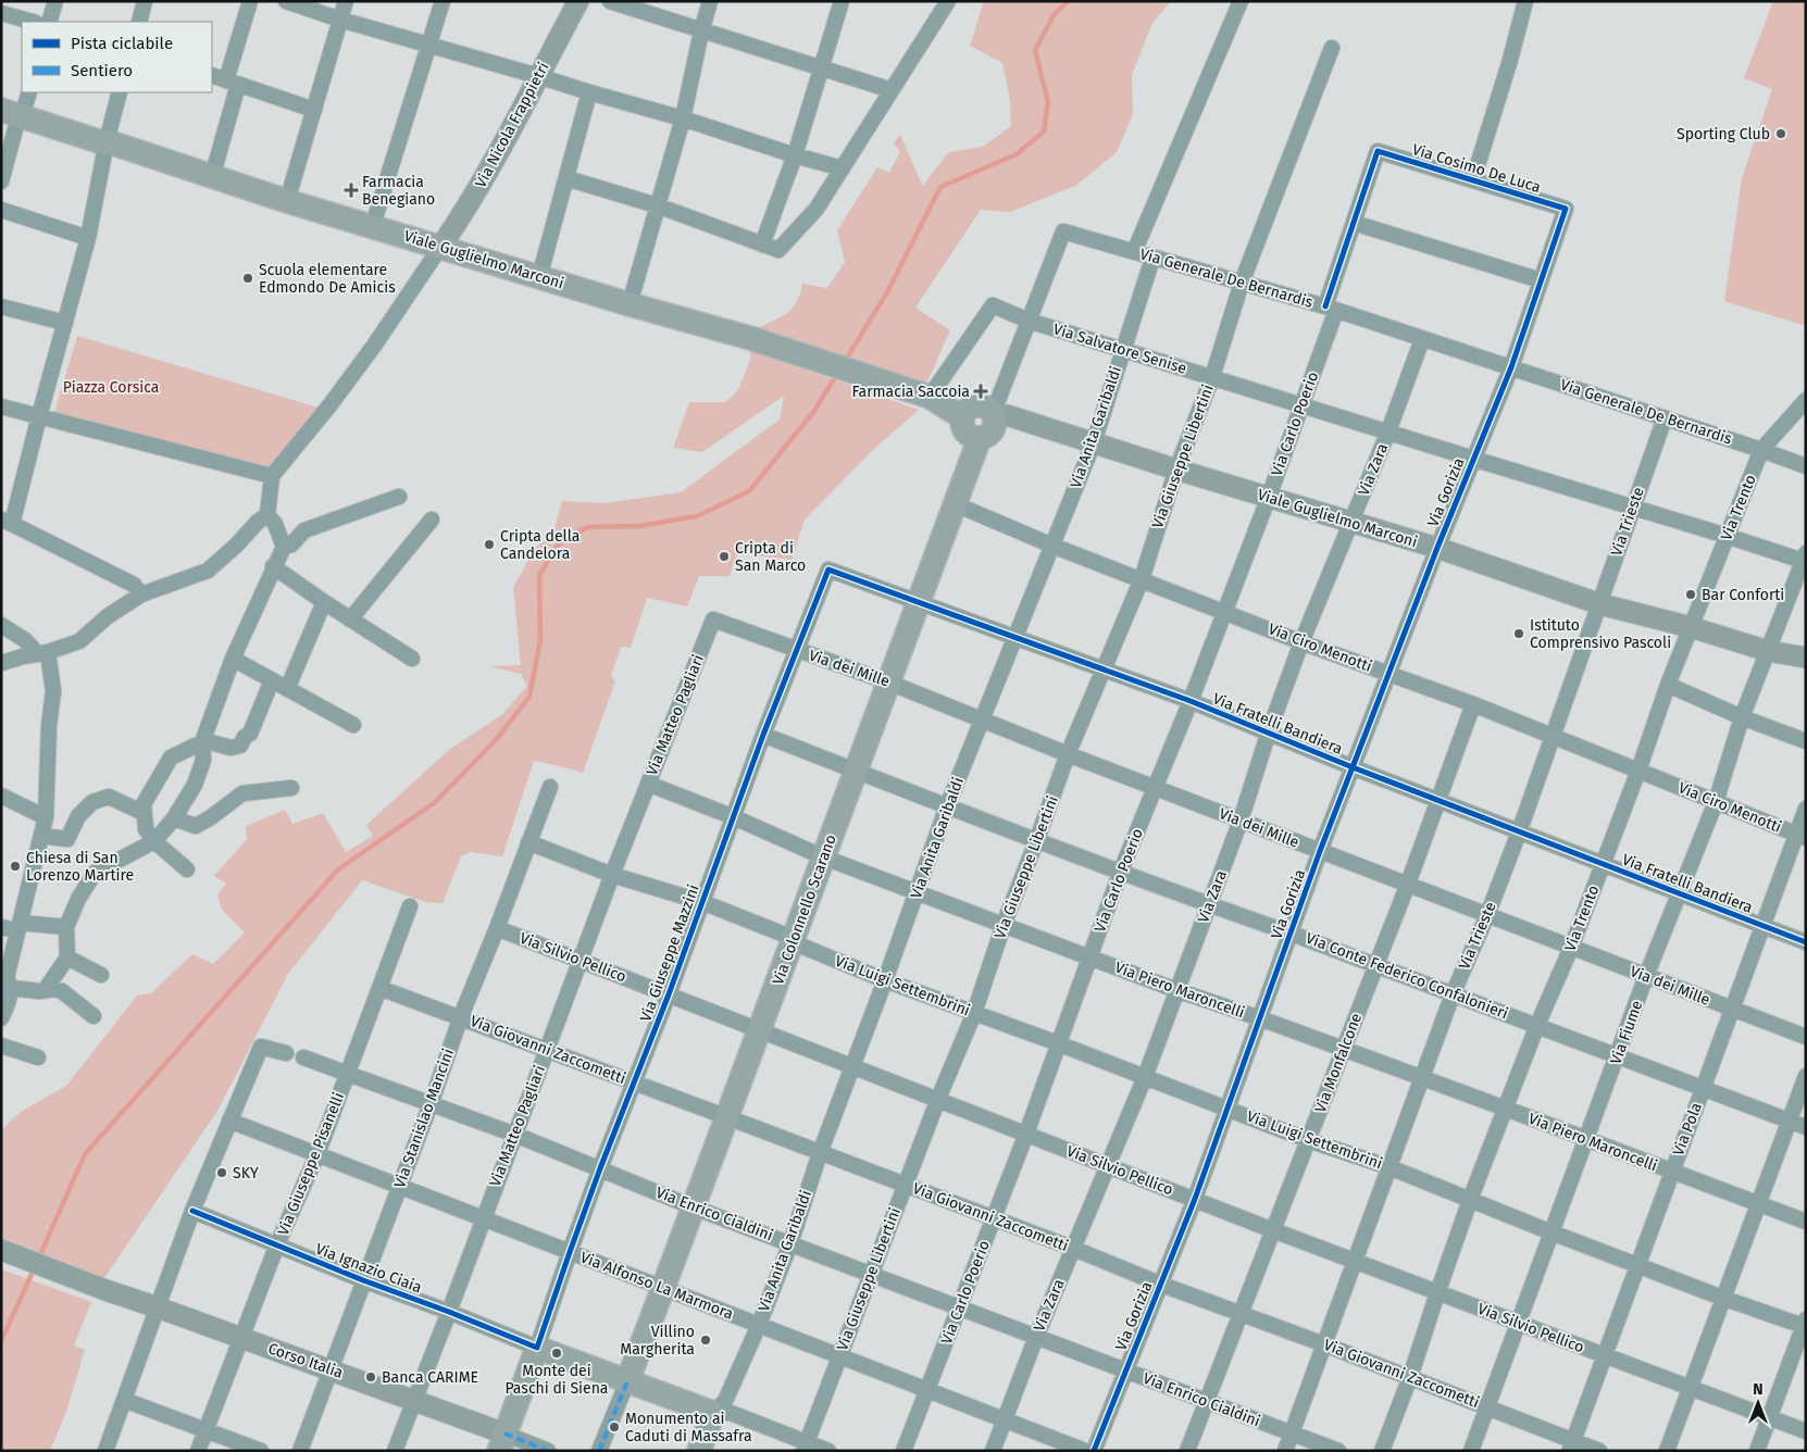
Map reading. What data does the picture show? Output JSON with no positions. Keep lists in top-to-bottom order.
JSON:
{
  "streets": {
    "main road": ["Viale Guglielmo Marconi", "Via Colonnello Scarano"],
    "street": [
      "Via Nicola Frappietri",
      "Via Cosimo De Luca",
      "Via Generale De Bernardis",
      "Via Salvatore Senise",
      "Via Carlo Poerio",
      "Via Anita Garibaldi",
      "Via Giuseppe Libertini",
      "Via Zara",
      "Via Gorizia",
      "Via Trento",
      "Via Trieste",
      "Via Ciro Menotti",
      "Via dei Mille",
      "Via Matteo Pagliari",
      "Via Fratelli Bandiera",
      "Via Giuseppe Mazzini",
      "Via Silvio Pellico",
      "Via Conte Federico Confalonieri",
      "Via Luigi Settembrini",
      "Via Piero Maroncelli",
      "Via Fiume",
      "Via Giovanni Zaccometti",
      "Via Monfalcone",
      "Via Stanislao Mancini",
      "Via Pola",
      "Via Giuseppe Pisanelli",
      "Via Enrico Cialdini",
      "Via Ignazio Ciaia",
      "Via Alfonso La Marmora",
      "Corso Italia"
    ]
  },
  "crossings": [
    ["Via Nicola Frappietri", "Viale Guglielmo Marconi"],
    ["Via Cosimo De Luca", "Via Generale De Bernardis"],
    ["Via Cosimo De Luca", "Via Carlo Poerio"],
    ["Via Cosimo De Luca", "Via Gorizia"],
    ["Viale Guglielmo Marconi", "Via Salvatore Senise"],
    ["Viale Guglielmo Marconi", "Via Carlo Poerio"],
    ["Viale Guglielmo Marconi", "Via Anita Garibaldi"],
    ["Viale Guglielmo Marconi", "Via Giuseppe Libertini"],
    ["Viale Guglielmo Marconi", "Via Zara"],
    ["Viale Guglielmo Marconi", "Via Gorizia"],
    ["Viale Guglielmo Marconi", "Via Trento"],
    ["Viale Guglielmo Marconi", "Via Trieste"],
    ["Viale Guglielmo Marconi", "Via Colonnello Scarano"],
    ["Viale Guglielmo Marconi", "Via Fiume"],
    ["Via Generale De Bernardis", "Via Salvatore Senise"],
    ["Via Generale De Bernardis", "Via Carlo Poerio"],
    ["Via Generale De Bernardis", "Via Anita Garibaldi"],
    ["Via Generale De Bernardis", "Via Giuseppe Libertini"],
    ["Via Generale De Bernardis", "Via Zara"],
    ["Via Generale De Bernardis", "Via Gorizia"],
    ["Via Generale De Bernardis", "Via Trento"],
    ["Via Generale De Bernardis", "Via Trieste"],
    ["Via Salvatore Senise", "Via Carlo Poerio"],
    ["Via Salvatore Senise", "Via Anita Garibaldi"],
    ["Via Salvatore Senise", "Via Giuseppe Libertini"],
    ["Via Salvatore Senise", "Via Zara"],
    ["Via Salvatore Senise", "Via Gorizia"],
    ["Via Salvatore Senise", "Via Trento"],
    ["Via Salvatore Senise", "Via Trieste"],
    ["Via Salvatore Senise", "Via Fiume"],
    ["Via Carlo Poerio", "Via Ciro Menotti"],
    ["Via Carlo Poerio", "Via dei Mille"],
    ["Via Carlo Poerio", "Via Fratelli Bandiera"],
    ["Via Carlo Poerio", "Via Silvio Pellico"],
    ["Via Carlo Poerio", "Via Conte Federico Confalonieri"],
    ["Via Carlo Poerio", "Via Luigi Settembrini"],
    ["Via Carlo Poerio", "Via Piero Maroncelli"],
    ["Via Carlo Poerio", "Via Giovanni Zaccometti"],
    ["Via Carlo Poerio", "Via Enrico Cialdini"],
    ["Via Carlo Poerio", "Via Alfonso La Marmora"],
    ["Via Anita Garibaldi", "Via Ciro Menotti"],
    ["Via Anita Garibaldi", "Via dei Mille"],
    ["Via Anita Garibaldi", "Via Fratelli Bandiera"],
    ["Via Anita Garibaldi", "Via Silvio Pellico"],
    ["Via Anita Garibaldi", "Via Conte Federico Confalonieri"],
    ["Via Anita Garibaldi", "Via Luigi Settembrini"],
    ["Via Anita Garibaldi", "Via Piero Maroncelli"],
    ["Via Anita Garibaldi", "Via Giovanni Zaccometti"],
    ["Via Anita Garibaldi", "Via Enrico Cialdini"],
    ["Via Anita Garibaldi", "Via Alfonso La Marmora"],
    ["Via Giuseppe Libertini", "Via Ciro Menotti"],
    ["Via Giuseppe Libertini", "Via dei Mille"],
    ["Via Giuseppe Libertini", "Via Fratelli Bandiera"],
    ["Via Giuseppe Libertini", "Via Silvio Pellico"],
    ["Via Giuseppe Libertini", "Via Conte Federico Confalonieri"],
    ["Via Giuseppe Libertini", "Via Luigi Settembrini"],
    ["Via Giuseppe Libertini", "Via Piero Maroncelli"],
    ["Via Giuseppe Libertini", "Via Giovanni Zaccometti"],
    ["Via Giuseppe Libertini", "Via Enrico Cialdini"],
    ["Via Giuseppe Libertini", "Via Alfonso La Marmora"],
    ["Via Zara", "Via Ciro Menotti"],
    ["Via Zara", "Via dei Mille"],
    ["Via Zara", "Via Fratelli Bandiera"],
    ["Via Zara", "Via Silvio Pellico"],
    ["Via Zara", "Via Conte Federico Confalonieri"],
    ["Via Zara", "Via Luigi Settembrini"],
    ["Via Zara", "Via Piero Maroncelli"],
    ["Via Zara", "Via Giovanni Zaccometti"],
    ["Via Zara", "Via Enrico Cialdini"],
    ["Via Zara", "Via Alfonso La Marmora"],
    ["Via Gorizia", "Via Ciro Menotti"],
    ["Via Gorizia", "Via dei Mille"],
    ["Via Gorizia", "Via Fratelli Bandiera"],
    ["Via Gorizia", "Via Silvio Pellico"],
    ["Via Gorizia", "Via Conte Federico Confalonieri"],
    ["Via Gorizia", "Via Luigi Settembrini"],
    ["Via Gorizia", "Via Piero Maroncelli"],
    ["Via Gorizia", "Via Giovanni Zaccometti"],
    ["Via Gorizia", "Via Enrico Cialdini"],
    ["Via Trento", "Via Ciro Menotti"],
    ["Via Trento", "Via dei Mille"],
    ["Via Trento", "Via Fratelli Bandiera"],
    ["Via Trento", "Via Silvio Pellico"],
    ["Via Trento", "Via Conte Federico Confalonieri"],
    ["Via Trento", "Via Luigi Settembrini"],
    ["Via Trento", "Via Piero Maroncelli"],
    ["Via Trento", "Via Giovanni Zaccometti"],
    ["Via Trieste", "Via Ciro Menotti"],
    ["Via Trieste", "Via dei Mille"],
    ["Via Trieste", "Via Fratelli Bandiera"],
    ["Via Trieste", "Via Silvio Pellico"],
    ["Via Trieste", "Via Conte Federico Confalonieri"],
    ["Via Trieste", "Via Luigi Settembrini"],
    ["Via Trieste", "Via Piero Maroncelli"],
    ["Via Trieste", "Via Giovanni Zaccometti"],
    ["Via Trieste", "Via Enrico Cialdini"],
    ["Via Ciro Menotti", "Via Colonnello Scarano"],
    ["Via Ciro Menotti", "Via Fiume"],
    ["Via Ciro Menotti", "Via Monfalcone"],
    ["Via Ciro Menotti", "Via Pola"],
    ["Via dei Mille", "Via Matteo Pagliari"],
    ["Via dei Mille", "Via Colonnello Scarano"],
    ["Via dei Mille", "Via Giuseppe Mazzini"],
    ["Via dei Mille", "Via Fiume"],
    ["Via dei Mille", "Via Monfalcone"],
    ["Via dei Mille", "Via Pola"],
    ["Via Matteo Pagliari", "Via Silvio Pellico"],
    ["Via Matteo Pagliari", "Via Luigi Settembrini"],
    ["Via Matteo Pagliari", "Via Piero Maroncelli"],
    ["Via Matteo Pagliari", "Via Giovanni Zaccometti"],
    ["Via Matteo Pagliari", "Via Enrico Cialdini"],
    ["Via Matteo Pagliari", "Via Ignazio Ciaia"],
    ["Via Matteo Pagliari", "Via Alfonso La Marmora"],
    ["Via Matteo Pagliari", "Corso Italia"],
    ["Via Fratelli Bandiera", "Via Colonnello Scarano"],
    ["Via Fratelli Bandiera", "Via Giuseppe Mazzini"],
    ["Via Fratelli Bandiera", "Via Fiume"],
    ["Via Fratelli Bandiera", "Via Monfalcone"],
    ["Via Fratelli Bandiera", "Via Pola"],
    ["Via Colonnello Scarano", "Via Silvio Pellico"],
    ["Via Colonnello Scarano", "Via Conte Federico Confalonieri"],
    ["Via Colonnello Scarano", "Via Luigi Settembrini"],
    ["Via Colonnello Scarano", "Via Piero Maroncelli"],
    ["Via Colonnello Scarano", "Via Giovanni Zaccometti"],
    ["Via Colonnello Scarano", "Via Enrico Cialdini"],
    ["Via Colonnello Scarano", "Via Alfonso La Marmora"],
    ["Via Giuseppe Mazzini", "Via Silvio Pellico"],
    ["Via Giuseppe Mazzini", "Via Conte Federico Confalonieri"],
    ["Via Giuseppe Mazzini", "Via Luigi Settembrini"],
    ["Via Giuseppe Mazzini", "Via Piero Maroncelli"],
    ["Via Giuseppe Mazzini", "Via Giovanni Zaccometti"],
    ["Via Giuseppe Mazzini", "Via Enrico Cialdini"],
    ["Via Giuseppe Mazzini", "Via Ignazio Ciaia"],
    ["Via Giuseppe Mazzini", "Via Alfonso La Marmora"],
    ["Via Silvio Pellico", "Via Fiume"],
    ["Via Silvio Pellico", "Via Monfalcone"],
    ["Via Silvio Pellico", "Via Stanislao Mancini"],
    ["Via Silvio Pellico", "Via Pola"],
    ["Via Conte Federico Confalonieri", "Via Fiume"],
    ["Via Conte Federico Confalonieri", "Via Monfalcone"],
    ["Via Conte Federico Confalonieri", "Via Pola"],
    ["Via Luigi Settembrini", "Via Fiume"],
    ["Via Luigi Settembrini", "Via Monfalcone"],
    ["Via Luigi Settembrini", "Via Stanislao Mancini"],
    ["Via Luigi Settembrini", "Via Pola"],
    ["Via Piero Maroncelli", "Via Fiume"],
    ["Via Piero Maroncelli", "Via Monfalcone"],
    ["Via Piero Maroncelli", "Via Pola"],
    ["Via Fiume", "Via Giovanni Zaccometti"],
    ["Via Giovanni Zaccometti", "Via Monfalcone"],
    ["Via Giovanni Zaccometti", "Via Stanislao Mancini"],
    ["Via Giovanni Zaccometti", "Via Pola"],
    ["Via Giovanni Zaccometti", "Via Giuseppe Pisanelli"],
    ["Via Monfalcone", "Via Enrico Cialdini"],
    ["Via Stanislao Mancini", "Via Enrico Cialdini"],
    ["Via Stanislao Mancini", "Via Ignazio Ciaia"],
    ["Via Stanislao Mancini", "Via Alfonso La Marmora"],
    ["Via Stanislao Mancini", "Corso Italia"],
    ["Via Giuseppe Pisanelli", "Via Enrico Cialdini"],
    ["Via Giuseppe Pisanelli", "Via Ignazio Ciaia"],
    ["Via Giuseppe Pisanelli", "Via Alfonso La Marmora"],
    ["Via Giuseppe Pisanelli", "Corso Italia"]
  ],
  "parks": ["Piazza Corsica"],
  "places": {
    "other": [
      "Sporting Club",
      "Scuola elementare Edmondo De Amicis",
      "Cripta della Candelora",
      "Cripta di San Marco",
      "Bar Conforti",
      "Istituto Comprensivo Pascoli",
      "Chiesa di San Lorenzo Martire",
      "SKY",
      "Villino Margherita",
      "Monte dei Paschi di Siena",
      "Banca CARIME",
      "Monumento ai Caduti di Massafra"
    ],
    "health": ["Farmacia Benegiano", "Farmacia Saccoia"]
  },
  "legend": ["Pista ciclabile", "Sentiero"],
  "north": "top"
}
